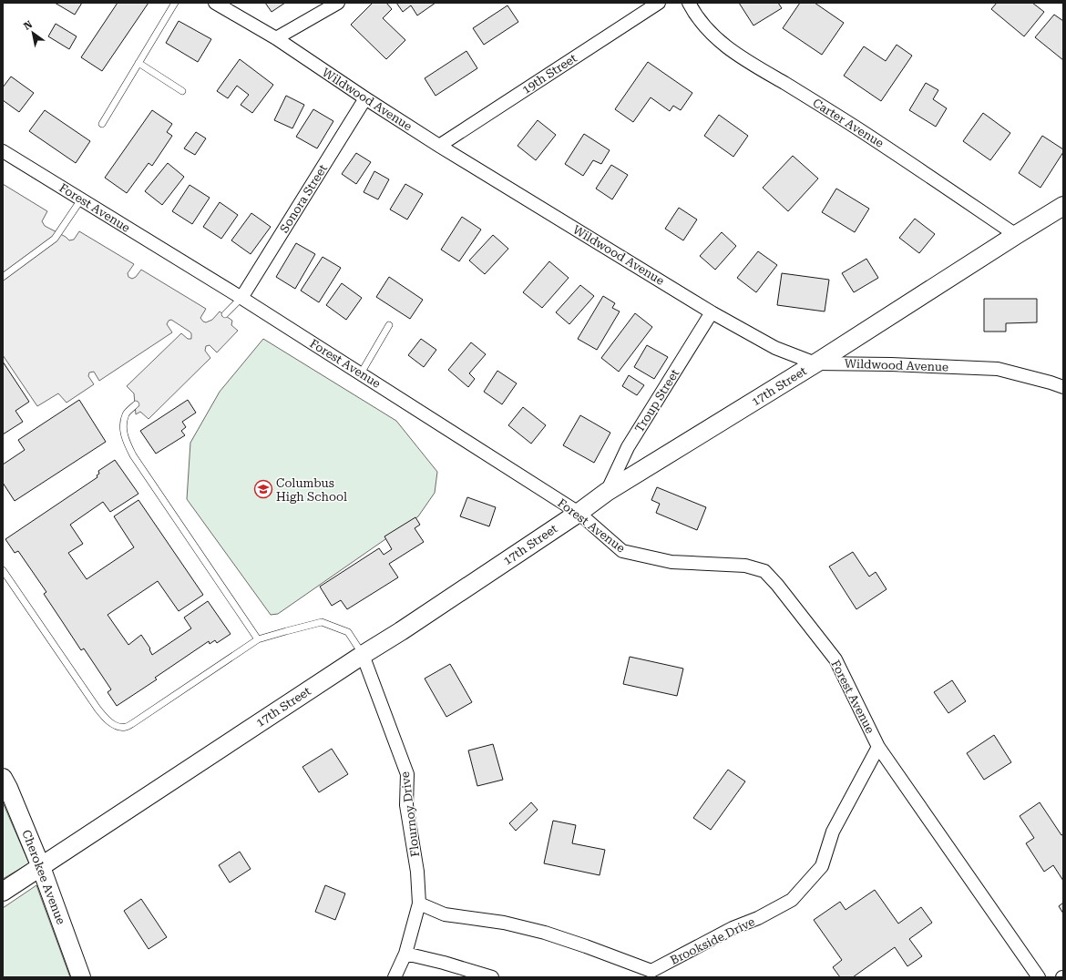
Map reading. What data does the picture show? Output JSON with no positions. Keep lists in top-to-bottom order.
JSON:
{
  "streets": {
    "street": [
      "19th Street",
      "Wildwood Avenue",
      "Carter Avenue",
      "Sonora Street",
      "Forest Avenue",
      "17th Street",
      "Troup Street",
      "Flournoy Drive",
      "Cherokee Avenue",
      "Brookside Drive"
    ]
  },
  "crossings": [
    ["19th Street", "Wildwood Avenue"],
    ["Wildwood Avenue", "Sonora Street"],
    ["Wildwood Avenue", "17th Street"],
    ["Wildwood Avenue", "Troup Street"],
    ["Carter Avenue", "17th Street"],
    ["Sonora Street", "Forest Avenue"],
    ["Forest Avenue", "17th Street"],
    ["Forest Avenue", "Brookside Drive"],
    ["17th Street", "Troup Street"],
    ["17th Street", "Flournoy Drive"],
    ["17th Street", "Cherokee Avenue"],
    ["Flournoy Drive", "Brookside Drive"]
  ],
  "places": {
    "school or university": ["Columbus High School"]
  },
  "north": "top left"
}
